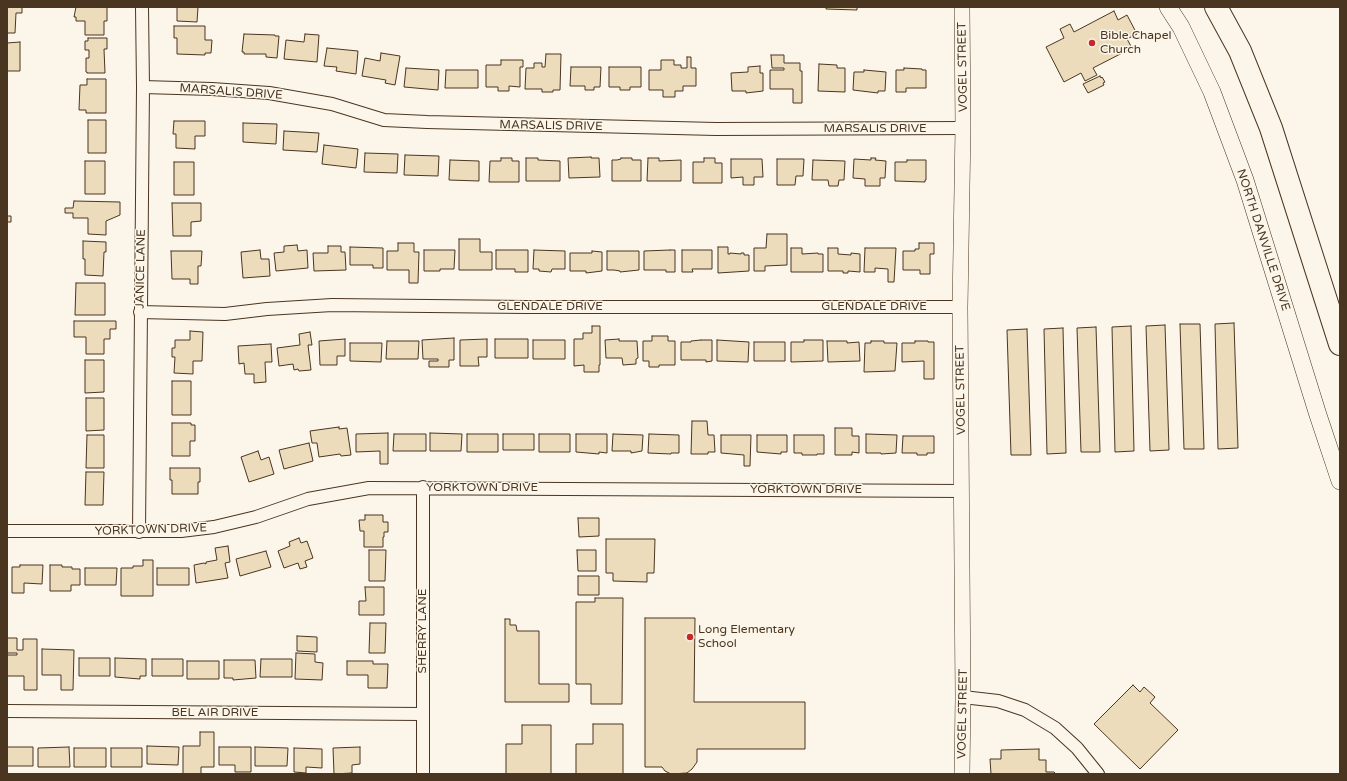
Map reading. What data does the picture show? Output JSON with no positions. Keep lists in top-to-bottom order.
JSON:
{
  "streets": {
    "main road": ["NORTH DANVILLE DRIVE"],
    "street": [
      "VOGEL STREET",
      "MARSALIS DRIVE",
      "JANICE LANE",
      "GLENDALE DRIVE",
      "YORKTOWN DRIVE",
      "SHERRY LANE",
      "BEL AIR DRIVE"
    ]
  },
  "crossings": [
    ["VOGEL STREET", "MARSALIS DRIVE"],
    ["VOGEL STREET", "GLENDALE DRIVE"],
    ["VOGEL STREET", "YORKTOWN DRIVE"],
    ["MARSALIS DRIVE", "JANICE LANE"],
    ["JANICE LANE", "GLENDALE DRIVE"],
    ["JANICE LANE", "YORKTOWN DRIVE"],
    ["YORKTOWN DRIVE", "SHERRY LANE"],
    ["SHERRY LANE", "BEL AIR DRIVE"]
  ],
  "places": ["Bible Chapel Church", "Long Elementary School"]
}
